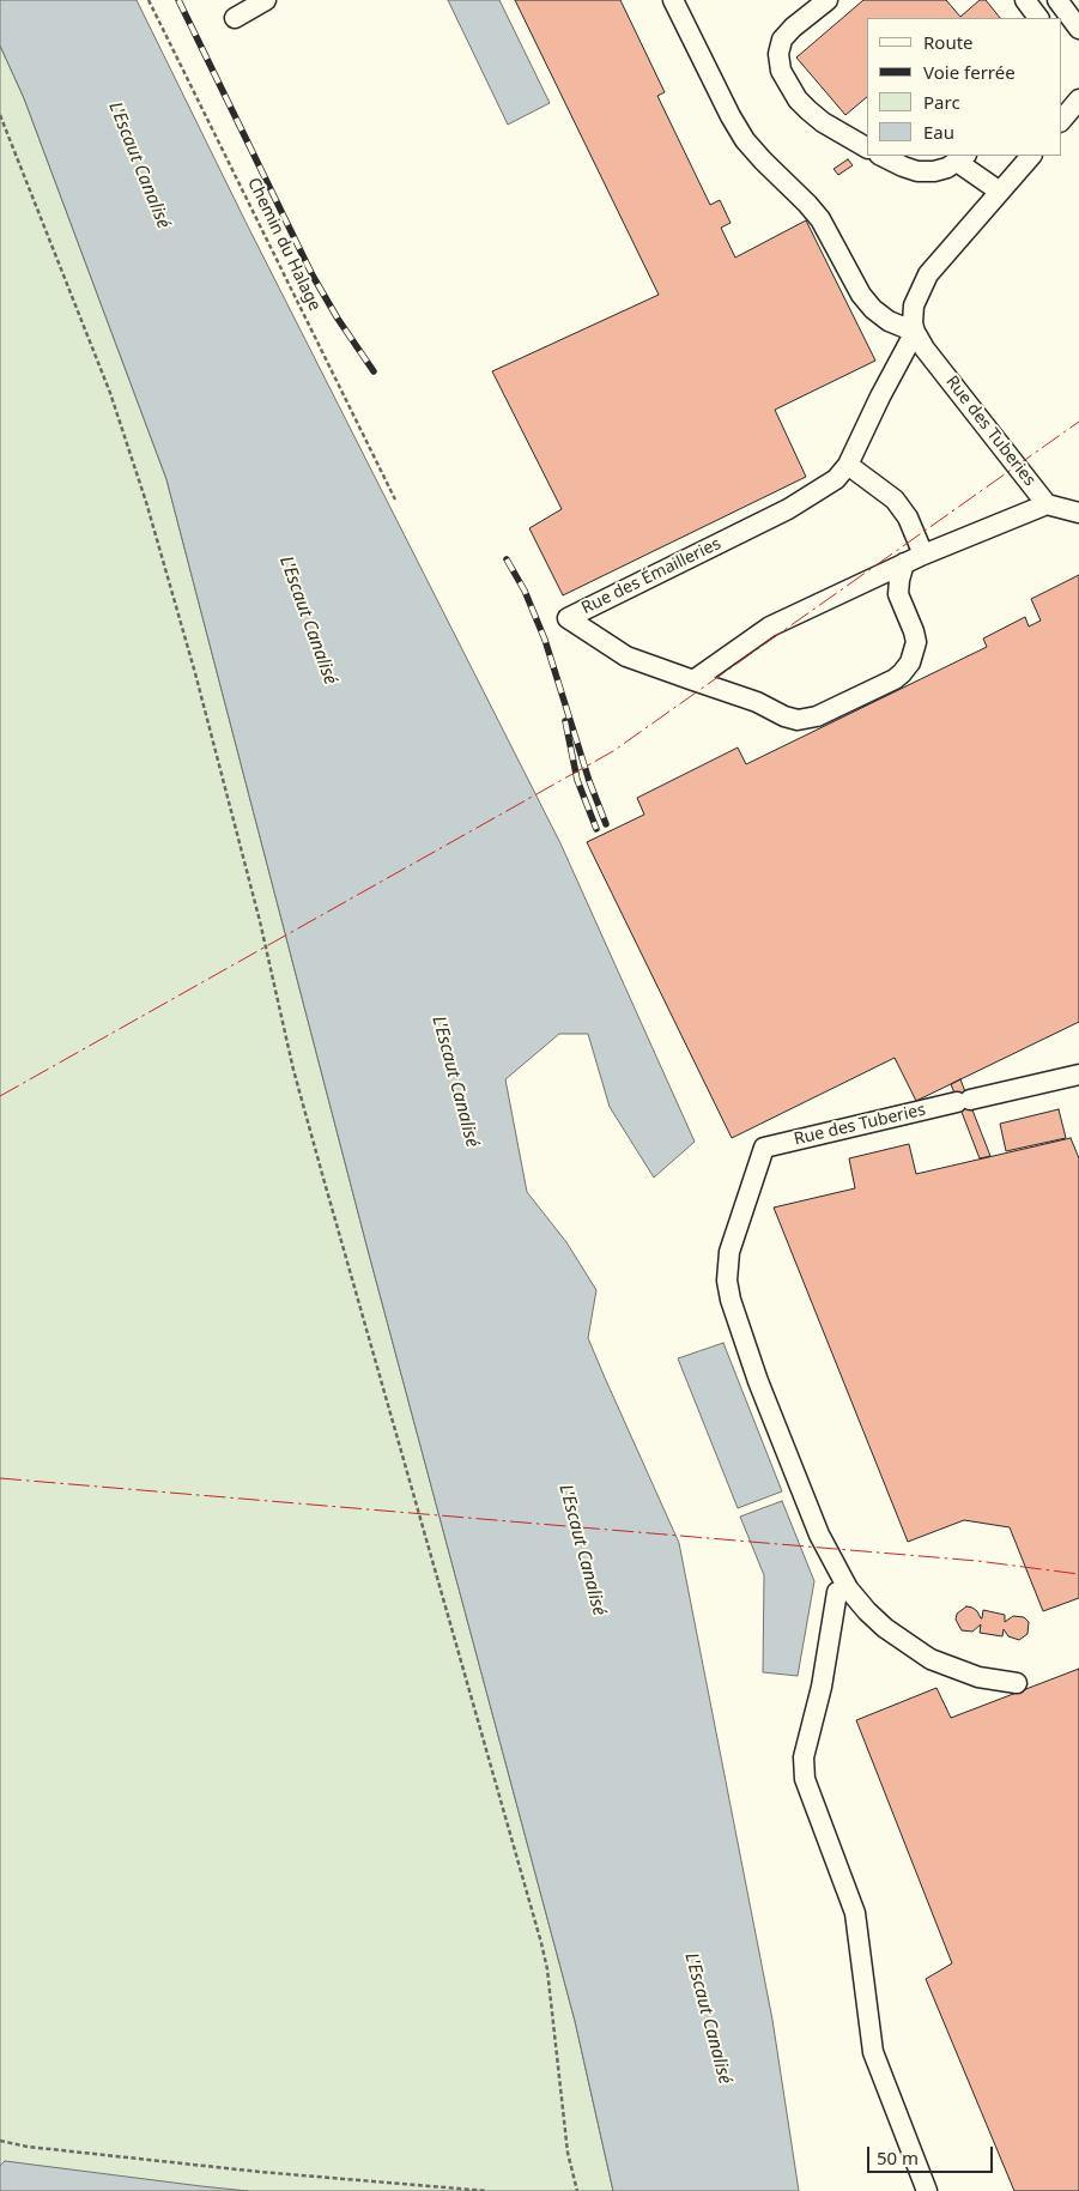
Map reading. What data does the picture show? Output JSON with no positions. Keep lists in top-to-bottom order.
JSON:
{
  "streets": {
    "street": ["Rue des Tuberies", "Rue des Émailleries"],
    "path": ["Chemin du Halage"]
  },
  "crossings": [
    ["Rue des Tuberies", "Rue des Émailleries"]
  ],
  "water": ["L'Escaut Canalisé"],
  "legend": [
    "Route",
    "Voie ferrée",
    "Parc",
    "Eau"
  ],
  "scale_bar": "50 m"
}
